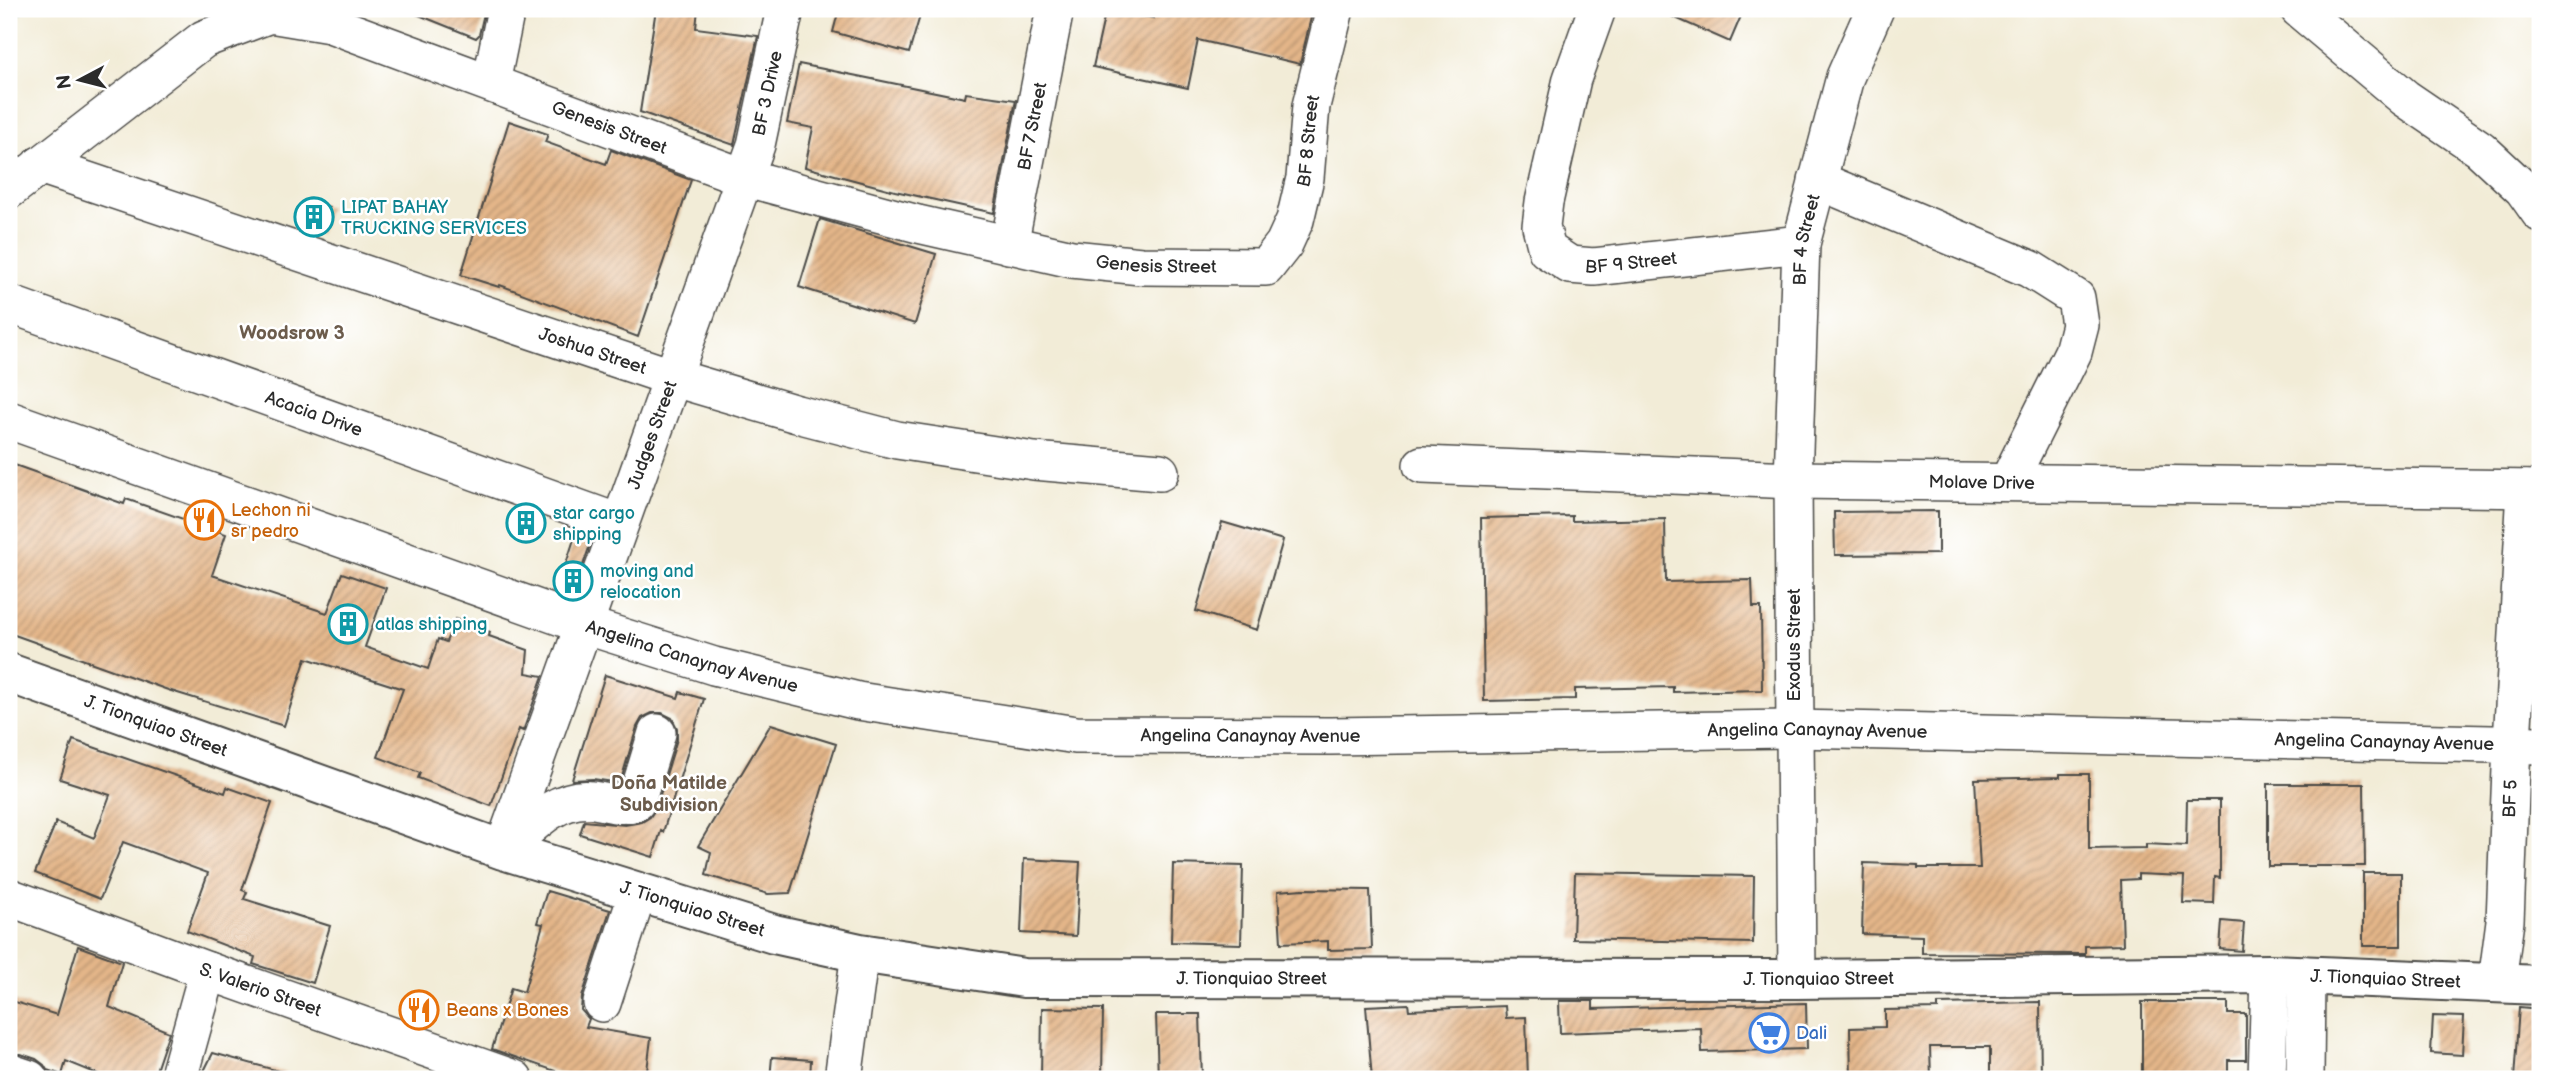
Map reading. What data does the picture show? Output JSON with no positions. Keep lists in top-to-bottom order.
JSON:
{
  "streets": {
    "main road": ["J. Tionquiao Street"],
    "street": [
      "BF 3 Drive",
      "Genesis Street",
      "BF 7 Street",
      "BF 8 Street",
      "BF 4 Street",
      "BF 9 Street",
      "Joshua Street",
      "Acacia Drive",
      "Judges Street",
      "Molave Drive",
      "Exodus Street",
      "Angelina Canaynay Avenue",
      "BF 5",
      "S. Valerio Street"
    ]
  },
  "crossings": [
    ["BF 3 Drive", "Genesis Street"],
    ["BF 3 Drive", "Judges Street"],
    ["Genesis Street", "BF 7 Street"],
    ["Genesis Street", "BF 8 Street"],
    ["Genesis Street", "Joshua Street"],
    ["Genesis Street", "Judges Street"],
    ["BF 4 Street", "BF 9 Street"],
    ["BF 4 Street", "Molave Drive"],
    ["BF 4 Street", "Exodus Street"],
    ["Joshua Street", "Judges Street"],
    ["Acacia Drive", "Judges Street"],
    ["Judges Street", "Angelina Canaynay Avenue"],
    ["Judges Street", "J. Tionquiao Street"],
    ["Molave Drive", "Exodus Street"],
    ["Molave Drive", "BF 5"],
    ["Exodus Street", "Angelina Canaynay Avenue"],
    ["Exodus Street", "J. Tionquiao Street"],
    ["Angelina Canaynay Avenue", "BF 5"],
    ["J. Tionquiao Street", "BF 5"]
  ],
  "districts": ["Woodsrow 3", "Doña Matilde Subdivision"],
  "places": {
    "building": [
      "LIPAT BAHAY TRUCKING SERVICES",
      "star cargo shipping",
      "moving and relocation",
      "atlas shipping"
    ],
    "restaurant": ["Lechon ni sr pedro", "Beans x Bones"],
    "supermarket": ["Dali"]
  },
  "north": "left"
}
